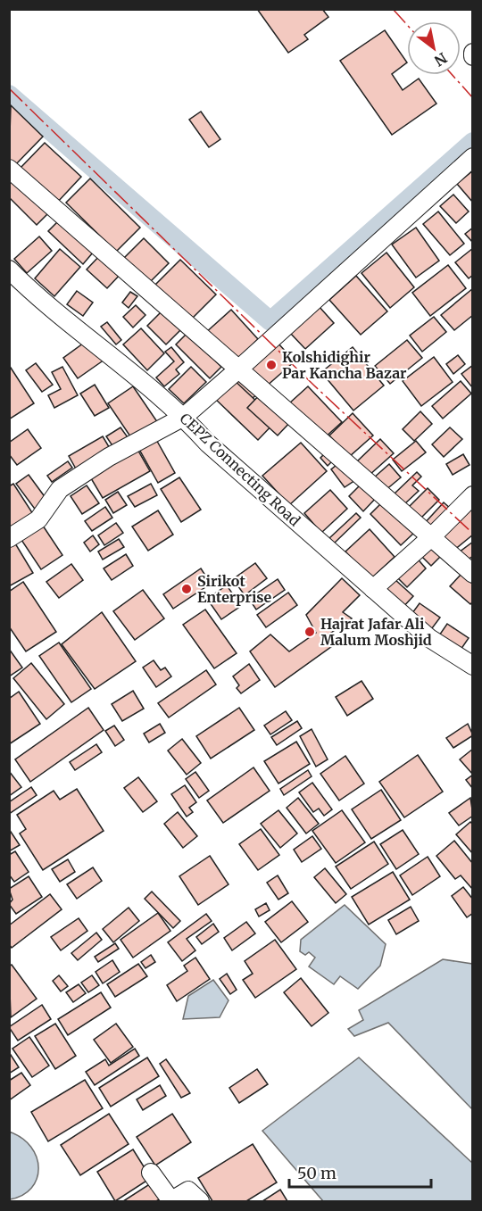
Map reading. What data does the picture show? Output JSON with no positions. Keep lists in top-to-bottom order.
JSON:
{
  "streets": {
    "street": ["CEPZ Connecting Road"]
  },
  "places": ["Kolshidighir Par Kancha Bazar", "Sirikot Enterprise", "Hajrat Jafar Ali Malum Moshjid"],
  "scale_bar": "50 m",
  "north": "bottom right"
}
